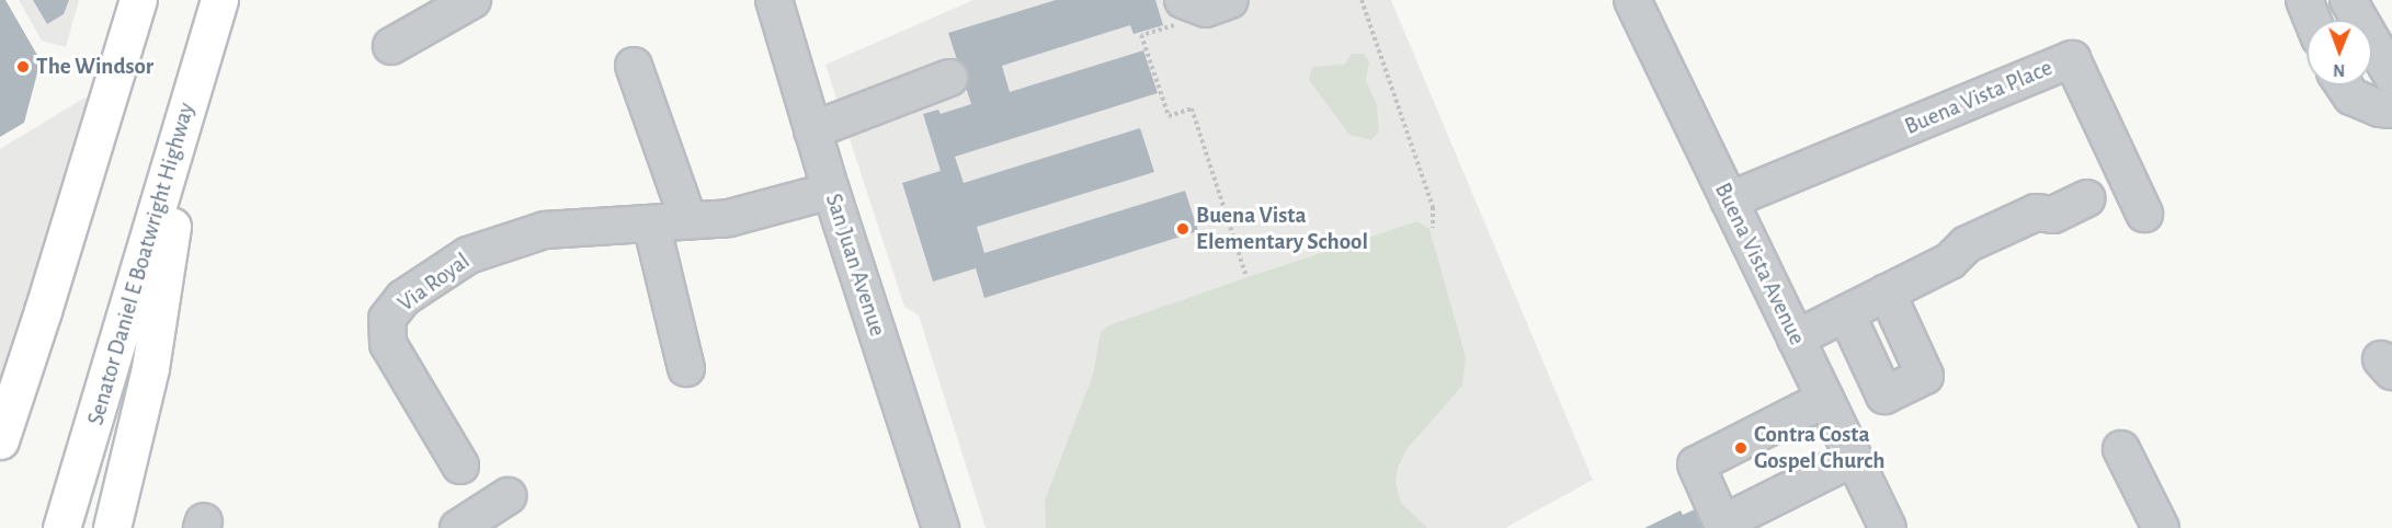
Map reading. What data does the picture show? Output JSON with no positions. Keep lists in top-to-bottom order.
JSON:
{
  "streets": {
    "highway": ["Senator Daniel E Boatwright Highway"],
    "street": [
      "Buena Vista Place",
      "Buena Vista Avenue",
      "San Juan Avenue",
      "Via Royal"
    ]
  },
  "crossings": [
    ["Buena Vista Place", "Buena Vista Avenue"],
    ["San Juan Avenue", "Via Royal"]
  ],
  "places": ["The Windsor", "Buena Vista Elementary School", "Contra Costa Gospel Church"],
  "north": "bottom"
}
